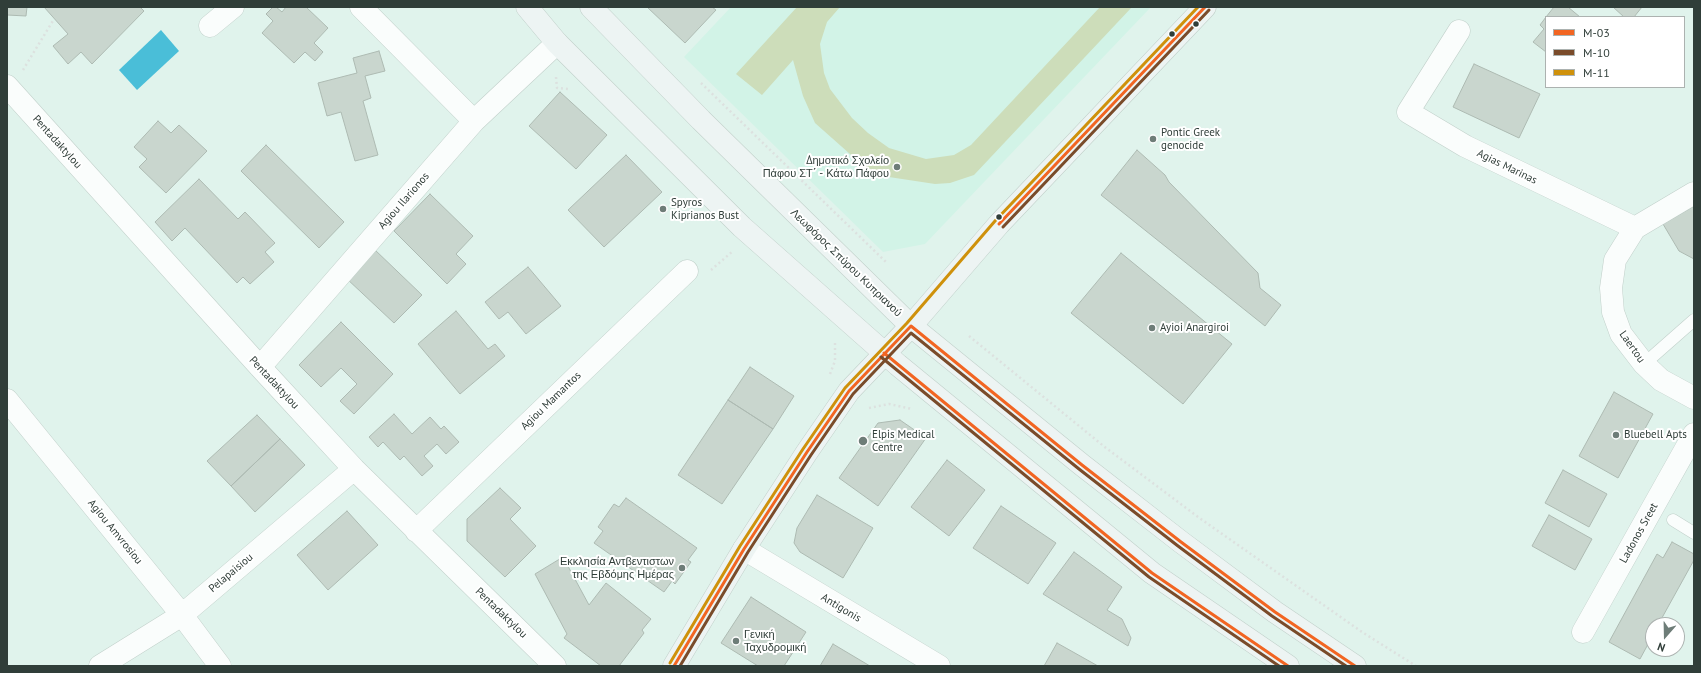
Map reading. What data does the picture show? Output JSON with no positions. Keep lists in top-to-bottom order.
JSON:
{
  "streets": {
    "main road": ["Λεωφόρος Σπύρου Κυπριανού"],
    "street": [
      "Pentadaktylou",
      "Agias Marinas",
      "Agiou Ilarionos",
      "Laertou",
      "Agiou Mamantos",
      "Agiou Amvrosiou",
      "Ladonos Sreet",
      "Pelapaisiou",
      "Antigonis"
    ]
  },
  "crossings": [
    ["Pentadaktylou", "Agiou Ilarionos"],
    ["Pentadaktylou", "Agiou Mamantos"],
    ["Pentadaktylou", "Pelapaisiou"],
    ["Agias Marinas", "Laertou"],
    ["Agiou Amvrosiou", "Pelapaisiou"]
  ],
  "places": [
    "Pontic Greek genocide",
    "Δημοτικό Σχολείο Πάφου ΣΤ΄ - Κάτω Πάφου",
    "Spyros Kiprianos Bust",
    "Ayioi Anargiroi",
    "Bluebell Apts",
    "Elpis Medical Centre",
    "Εκκλησία Αντβεντιστων της Εβδόμης Ημέρας",
    "Γενική Ταχυδρομική"
  ],
  "lines": ["transit line M-03", "transit line M-11", "transit line M-10"],
  "legend": ["M-03", "M-10", "M-11"],
  "north": "bottom"
}
